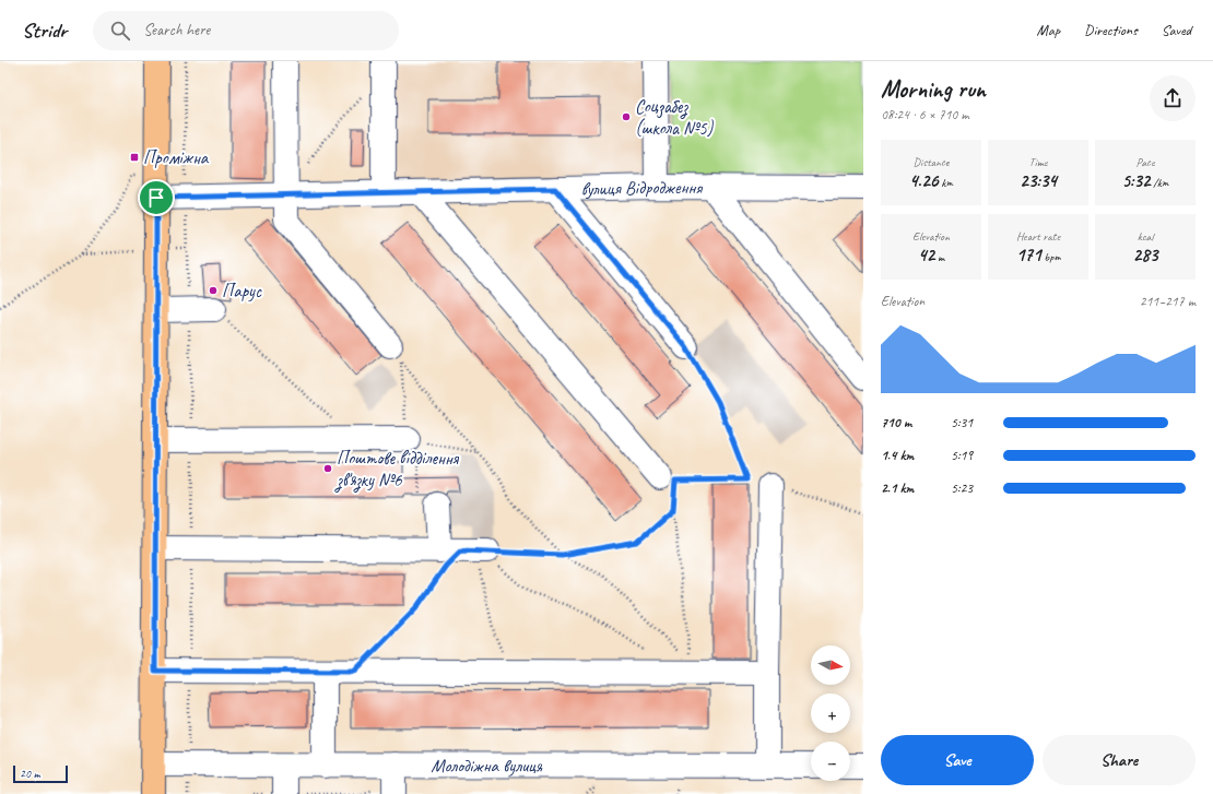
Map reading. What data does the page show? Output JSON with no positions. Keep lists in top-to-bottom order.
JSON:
{
  "streets": {
    "street": ["вулиця Відродження", "Молодіжна вулиця"]
  },
  "places": {
    "other": ["Соцзабез (школа №5)", "Парус", "Поштове відділення зв'язку №6"],
    "transit": ["Проміжна"]
  },
  "scale_bar": "20 m",
  "north": "right",
  "page": {
    "header": "Stridr",
    "search": "Search here",
    "nav": ["Map", "Directions", "Saved"],
    "heading": ["Morning run", "08:24 · 6 × 710 m"],
    "stats": [
      ["Distance", "4.26 km"],
      ["Time", "23:34"],
      ["Pace", "5:32 /km"],
      ["Elevation", "42 m"],
      ["Heart rate", "171 bpm"],
      ["kcal", "283"]
    ],
    "chart": ["Elevation", "211–217 m"],
    "list": [
      {
        "name": "710 m",
        "note": "5:31"
      },
      {
        "name": "1.4 km",
        "note": "5:19"
      },
      {
        "name": "2.1 km",
        "note": "5:23"
      }
    ],
    "map_buttons": ["+", "−"],
    "buttons": ["Save", "Share"],
    "scale": "20 m"
  }
}
